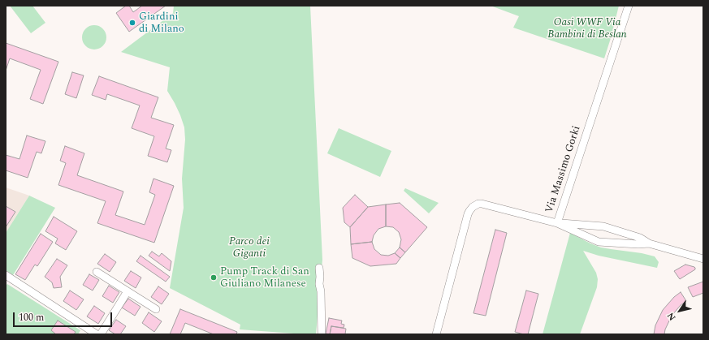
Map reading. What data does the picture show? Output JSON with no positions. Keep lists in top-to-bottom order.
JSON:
{
  "streets": {
    "street": ["Via Massimo Gorki"]
  },
  "parks": ["Oasi WWF Via Bambini di Beslan", "Parco dei Giganti"],
  "places": ["Giardini di Milano", "Pump Track di San Giuliano Milanese"],
  "scale_bar": "100 m",
  "north": "bottom left"
}
